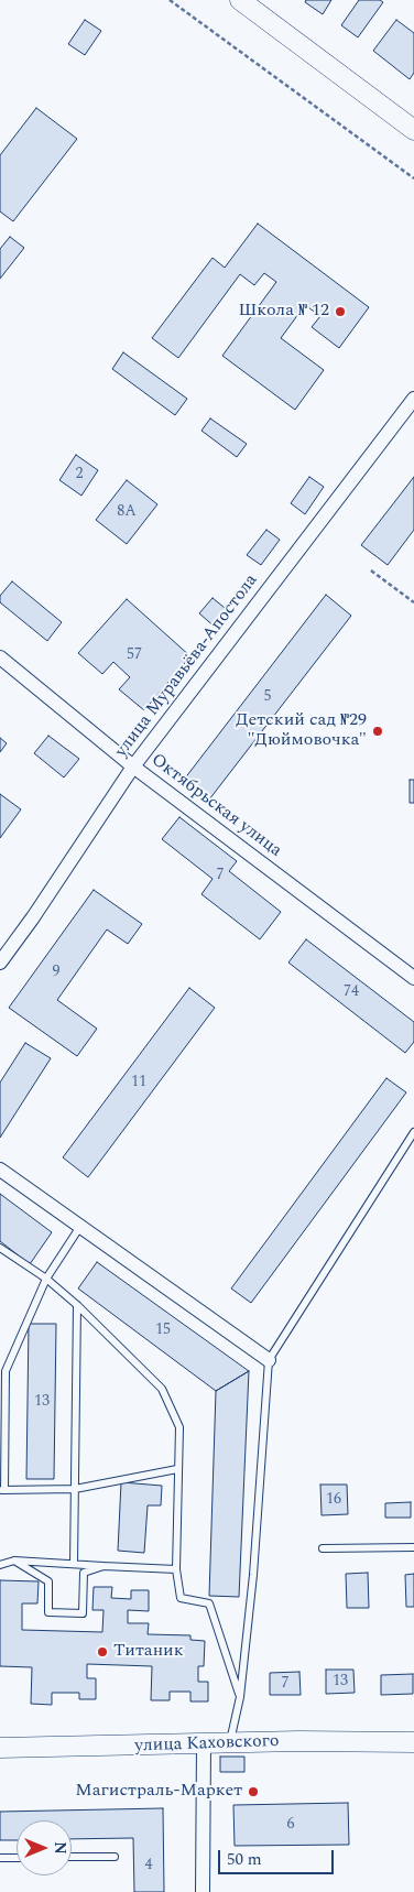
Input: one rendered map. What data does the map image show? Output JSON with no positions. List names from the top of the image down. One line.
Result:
{"streets":{"main road":["улица Каховского"],"street":["улица Муравьёва-Апостола","Октябрьская улица"]},"crossings":[["улица Муравьёва-Апостола","Октябрьская улица"]],"places":["Школа № 12","Детский сад №29 \"Дюймовочка\"","Титаник","Магистраль-Маркет"],"house_numbers":["2","8А","57","5","7","9","74","11","15","13","16","13","7","6","4"],"scale_bar":"50 m","north":"right"}
